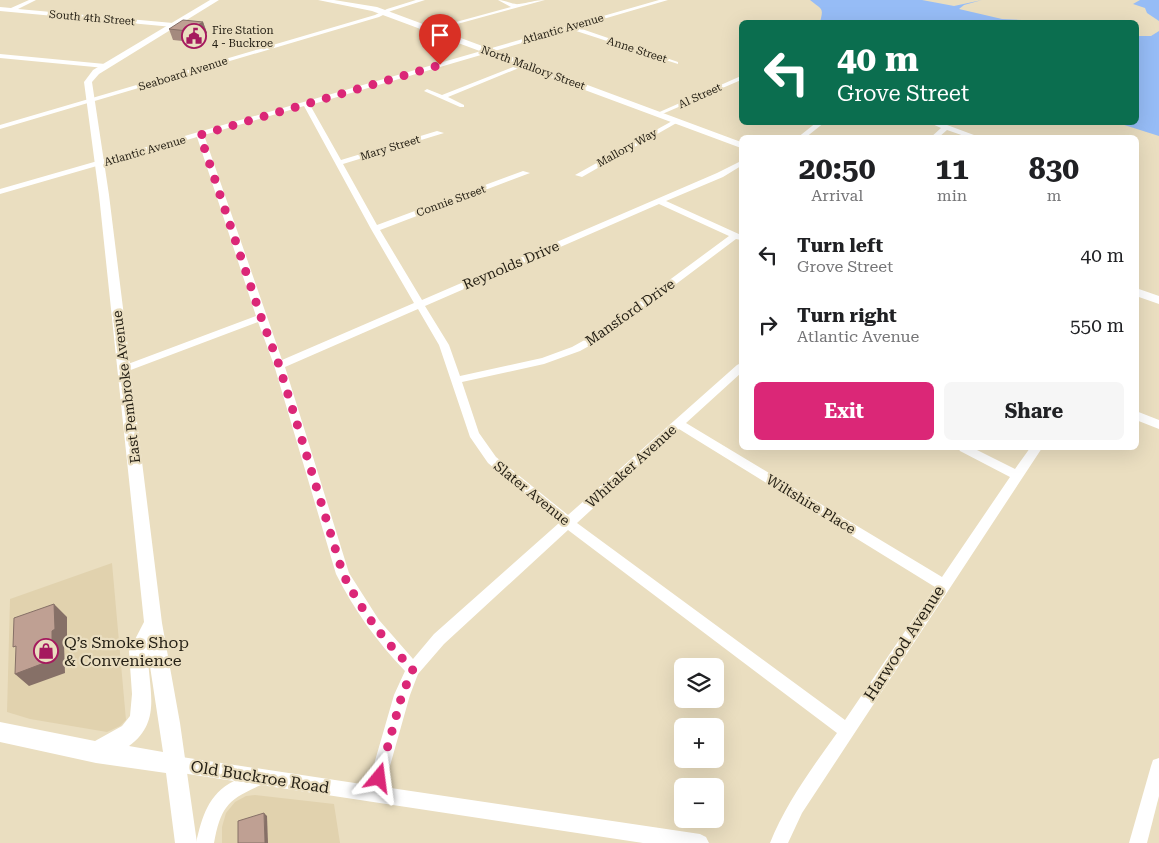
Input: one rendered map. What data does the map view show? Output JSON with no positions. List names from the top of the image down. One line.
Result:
{"streets":{"main road":["North Mallory Street","East Pembroke Avenue","Old Buckroe Road"],"street":["South 4th Street","Atlantic Avenue","Anne Street","Seaboard Avenue","Al Street","Mary Street","Mallory Way","Connie Street","Reynolds Drive","Mansford Drive","Whitaker Avenue","Slater Avenue","Wiltshire Place","Harwood Avenue"]},"crossings":[["South 4th Street","East Pembroke Avenue"],["Atlantic Avenue","Anne Street"],["Atlantic Avenue","North Mallory Street"],["Atlantic Avenue","East Pembroke Avenue"],["Atlantic Avenue","Slater Avenue"],["North Mallory Street","Seaboard Avenue"],["North Mallory Street","Al Street"],["North Mallory Street","Mallory Way"],["Seaboard Avenue","East Pembroke Avenue"],["Mary Street","Slater Avenue"],["Connie Street","Slater Avenue"],["Reynolds Drive","Slater Avenue"],["Mansford Drive","Slater Avenue"],["East Pembroke Avenue","Old Buckroe Road"],["Whitaker Avenue","Slater Avenue"],["Whitaker Avenue","Wiltshire Place"],["Whitaker Avenue","Old Buckroe Road"],["Slater Avenue","Harwood Avenue"],["Wiltshire Place","Harwood Avenue"]],"places":{"public building":["Fire Station 4 - Buckroe"],"shop":["Q’s Smoke Shop & Convenience"]},"page":{"turn":["40 m","Grove Street"],"eta":["20:50","Arrival","11","min","830","m"],"list":[{"name":"Turn left","note":"Grove Street","value":"40 m"},{"name":"Turn right","note":"Atlantic Avenue","value":"550 m"}],"buttons":["Exit","Share"],"map_buttons":["+","−"]}}
